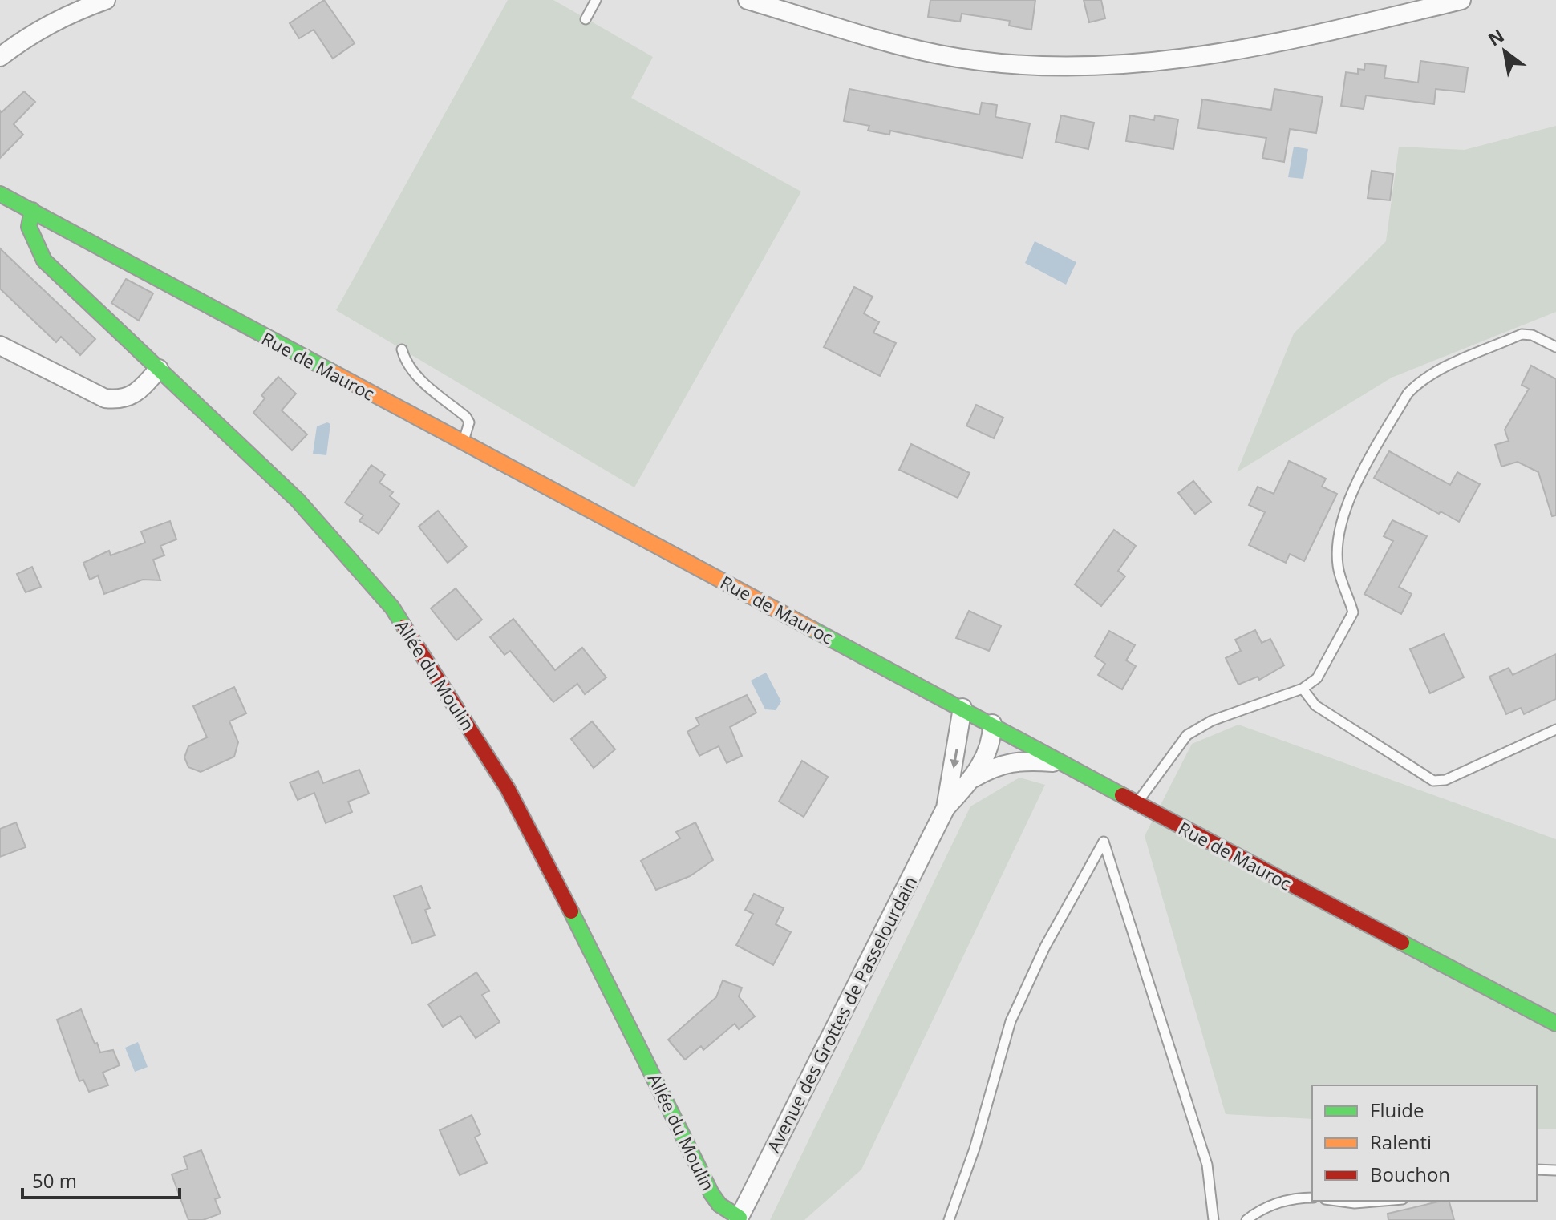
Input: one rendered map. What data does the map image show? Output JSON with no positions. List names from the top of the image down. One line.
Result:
{"streets":{"street":["Rue de Mauroc","Allée du Moulin","Avenue des Grottes de Passelourdain"]},"crossings":[["Rue de Mauroc","Allée du Moulin"],["Rue de Mauroc","Avenue des Grottes de Passelourdain"],["Allée du Moulin","Avenue des Grottes de Passelourdain"]],"legend":["Fluide","Ralenti","Bouchon"],"scale_bar":"50 m","north":"top left"}
